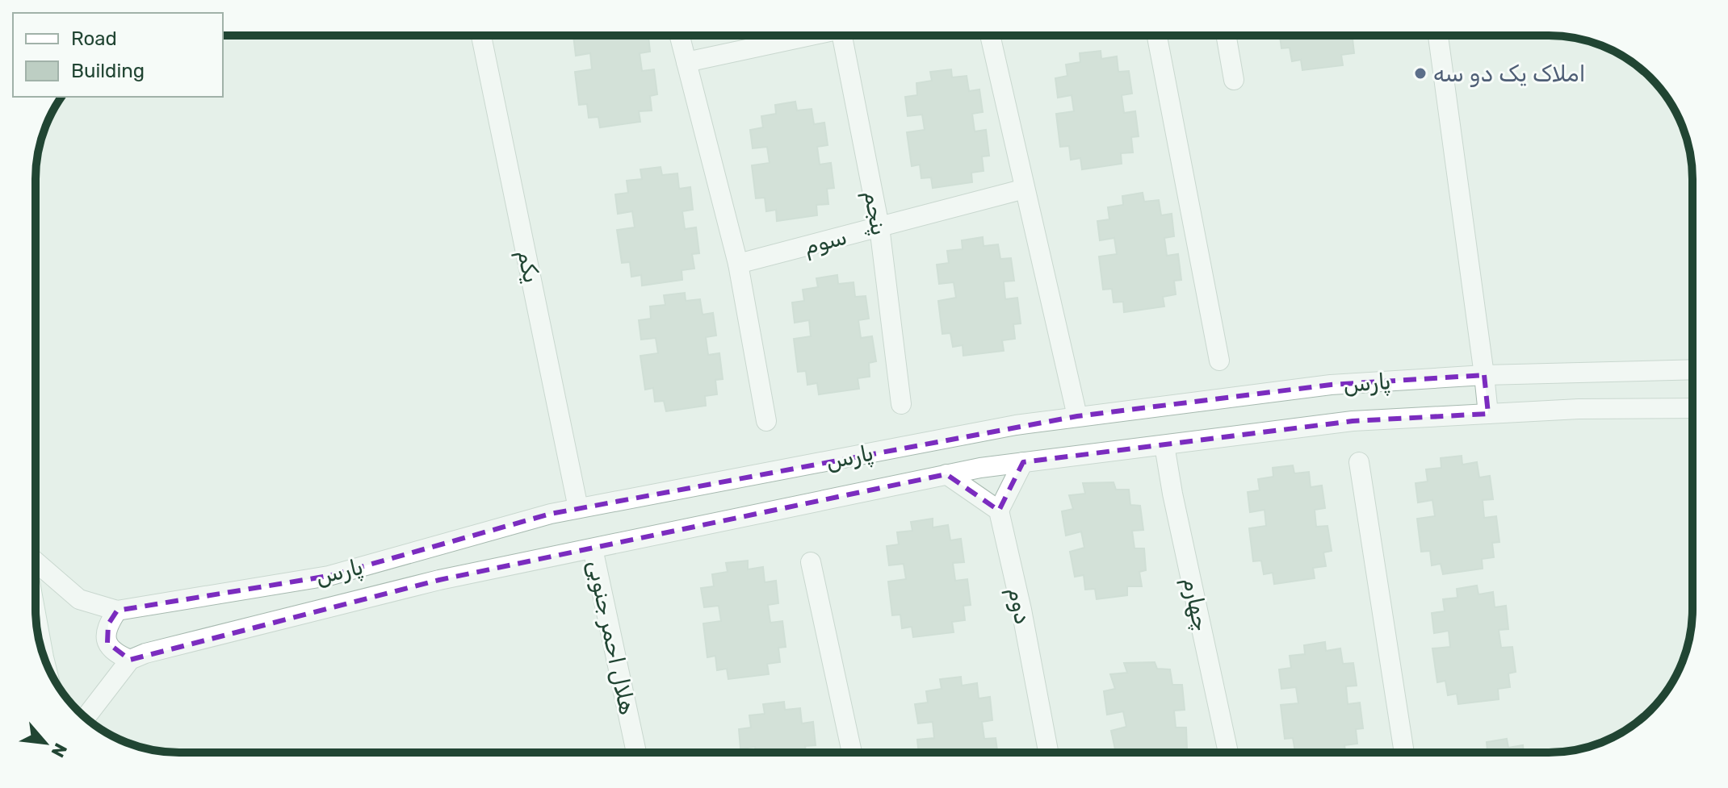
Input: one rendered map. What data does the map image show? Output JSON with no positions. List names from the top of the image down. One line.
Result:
{"streets":{"street":["پنجم","سوم","یکم","پارس","چهارم","دوم","هلال احمر جنوبی"]},"crossings":[["پنجم","سوم"],["یکم","پارس"],["پارس","چهارم"],["پارس","هلال احمر جنوبی"]],"places":["املاک یک دو سه"],"legend":["Road","Building"],"north":"bottom right"}
